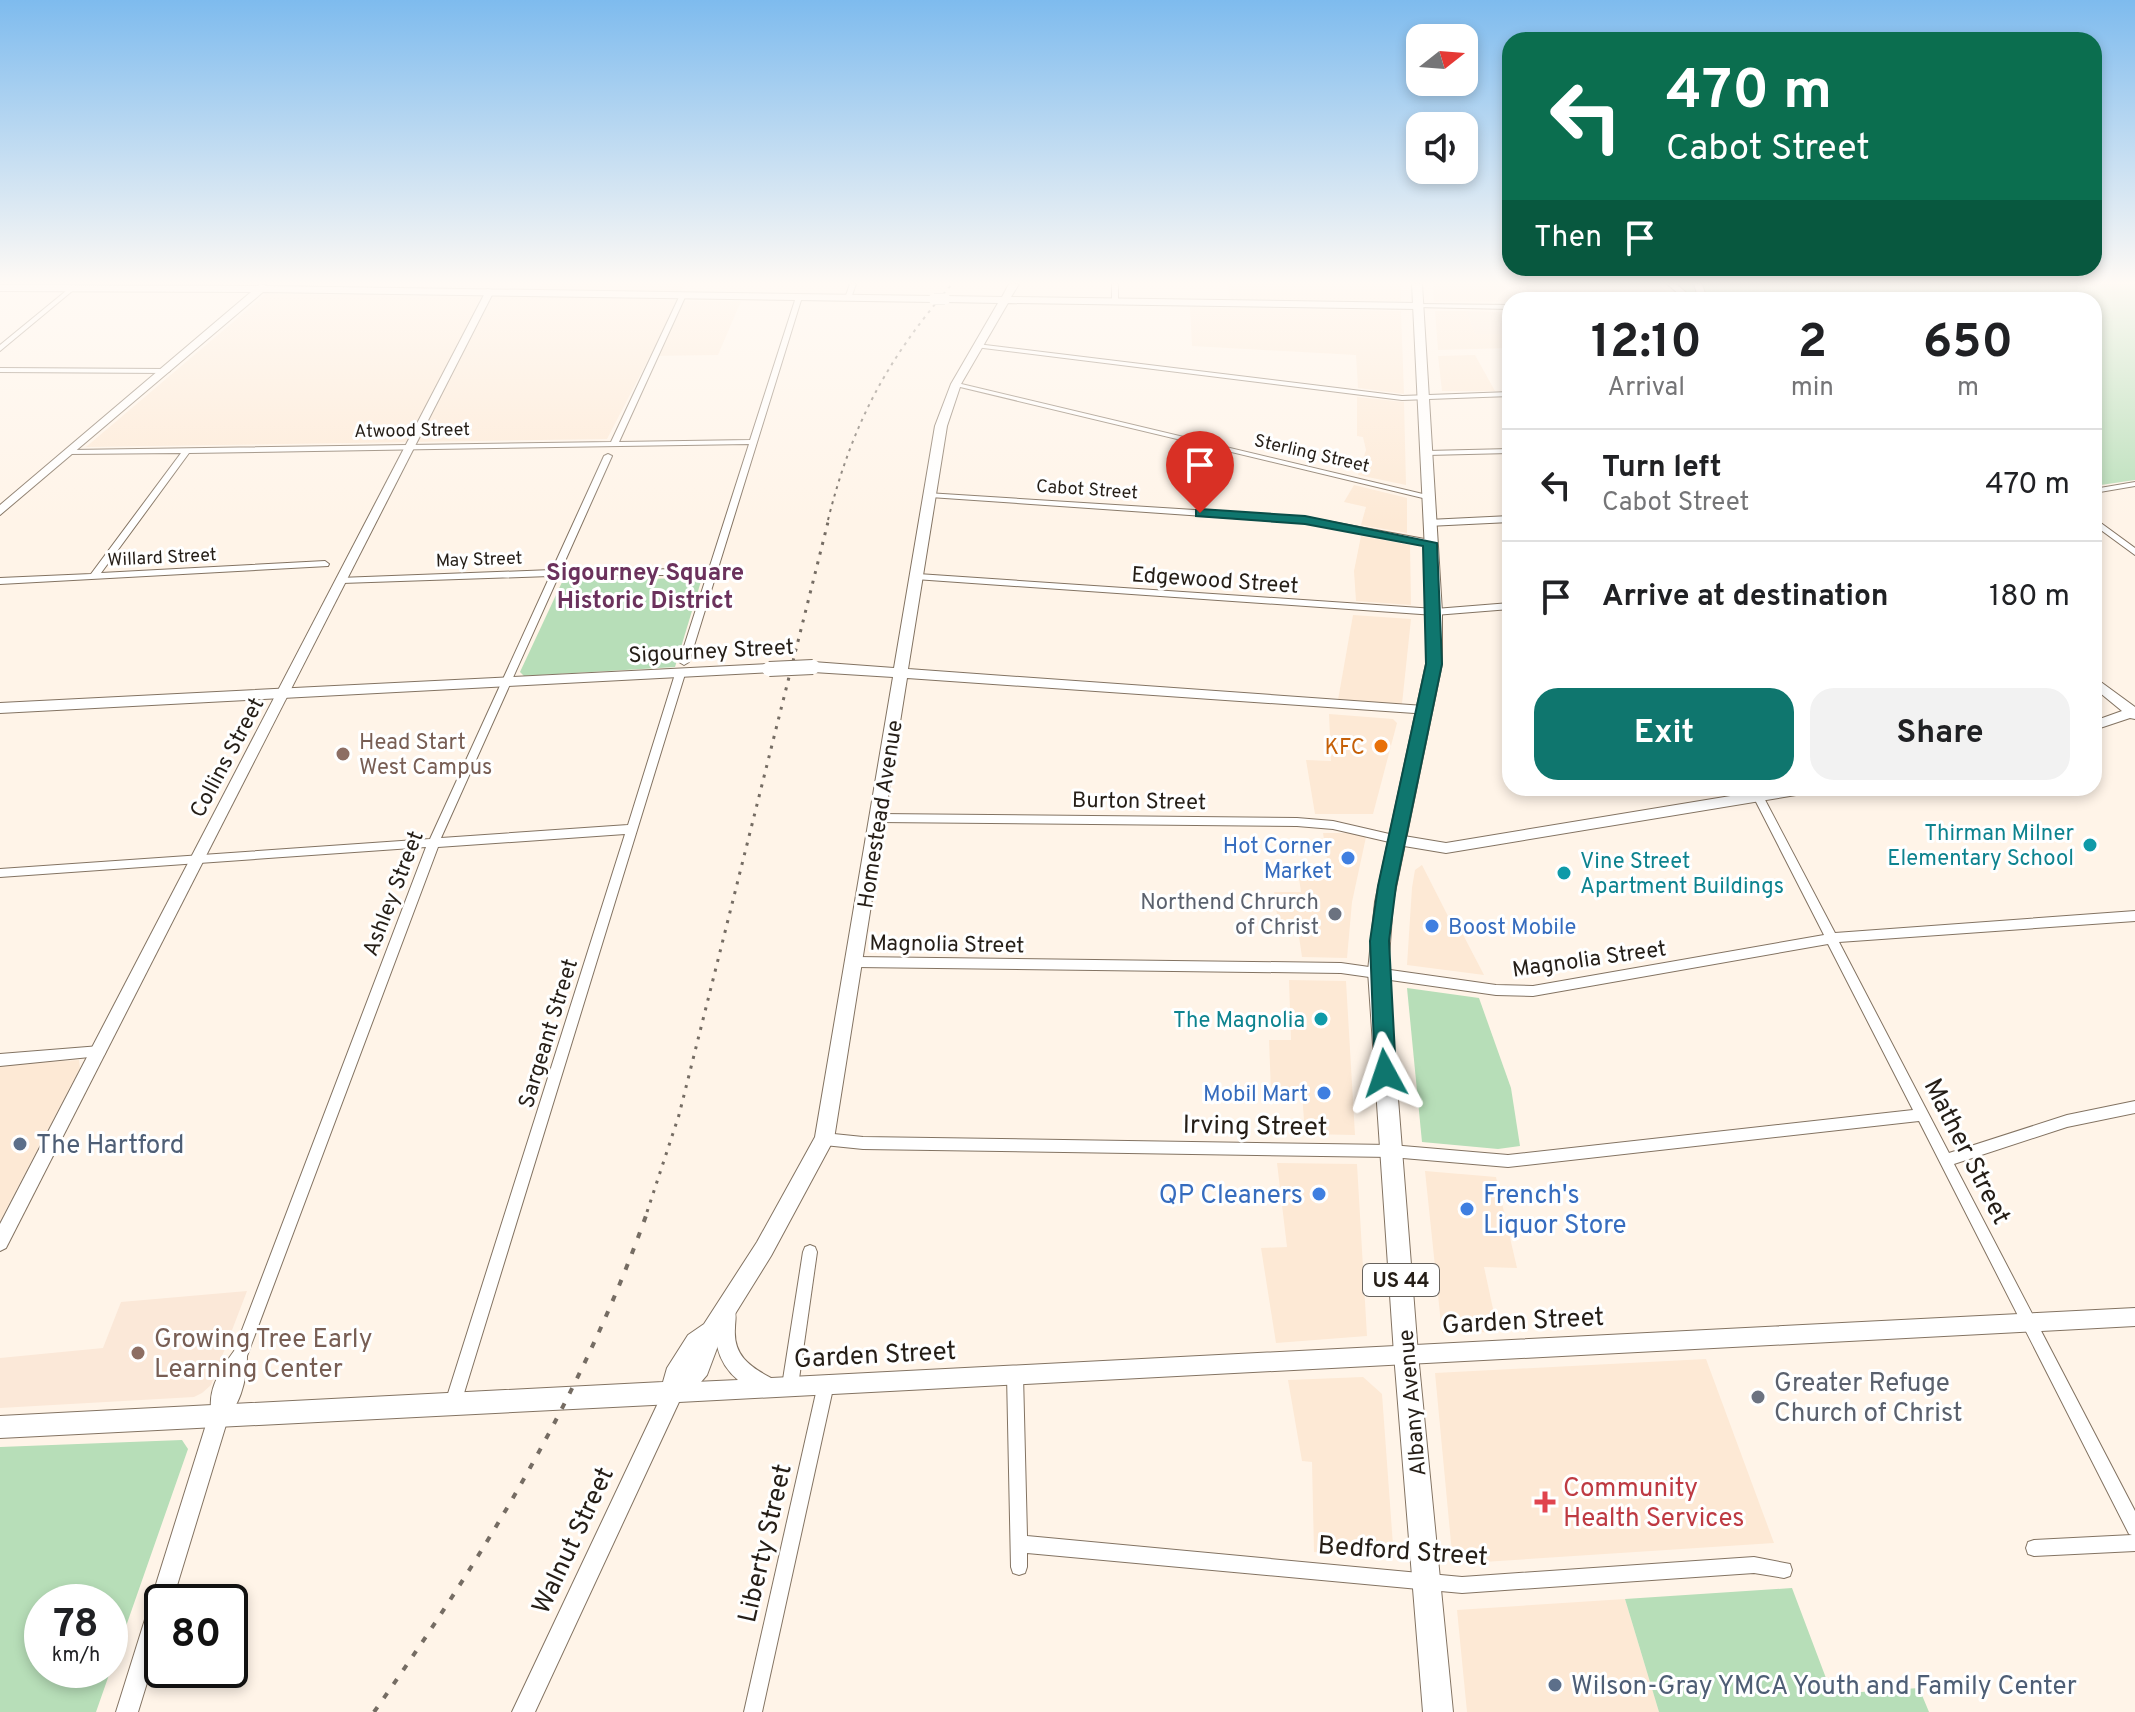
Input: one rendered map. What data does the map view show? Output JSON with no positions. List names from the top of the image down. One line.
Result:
{"streets":{"highway":["US 44","Albany Avenue"],"main road":["Sigourney Street","Homestead Avenue","Garden Street"],"street":["Atwood Street","Sterling Street","Cabot Street","Willard Street","May Street","Edgewood Street","Collins Street","Burton Street","Ashley Street","Magnolia Street","Sargeant Street","Irving Street","Mather Street","Walnut Street","Liberty Street","Bedford Street"]},"crossings":[["Atwood Street","Collins Street"],["Atwood Street","Sargeant Street"],["Sterling Street","Homestead Avenue"],["Sterling Street","Albany Avenue"],["Cabot Street","Homestead Avenue"],["Cabot Street","Albany Avenue"],["May Street","Collins Street"],["May Street","Ashley Street"],["May Street","Sargeant Street"],["Edgewood Street","Homestead Avenue"],["Edgewood Street","Albany Avenue"],["Sigourney Street","Collins Street"],["Sigourney Street","Homestead Avenue"],["Sigourney Street","Ashley Street"],["Sigourney Street","Sargeant Street"],["Sigourney Street","Albany Avenue"],["Burton Street","Homestead Avenue"],["Burton Street","Albany Avenue"],["Homestead Avenue","Magnolia Street"],["Homestead Avenue","Irving Street"],["Homestead Avenue","Garden Street"],["Homestead Avenue","Walnut Street"],["Ashley Street","Garden Street"],["Magnolia Street","Mather Street"],["Magnolia Street","Albany Avenue"],["Sargeant Street","Garden Street"],["Irving Street","Mather Street"],["Irving Street","Albany Avenue"],["Mather Street","Garden Street"],["Garden Street","Albany Avenue"],["Garden Street","Walnut Street"],["Garden Street","Liberty Street"],["Albany Avenue","Bedford Street"]],"districts":["Sigourney Square Historic District"],"places":{"other":["KFC","Head Start West Campus","Thirman Milner Elementary School","Hot Corner Market","Vine Street Apartment Buildings","Northend Chrurch of Christ","Boost Mobile","The Magnolia","Mobil Mart","The Hartford","QP Cleaners","French's Liquor Store","Growing Tree Early Learning Center","Greater Refuge Church of Christ","Wilson-Gray YMCA Youth and Family Center"],"health":["Community Health Services"]},"north":"right","page":{"turn":["470 m","Cabot Street"],"then":"Then","eta":["12:10","Arrival","2","min","650","m"],"list":[{"name":"Turn left","note":"Cabot Street","value":"470 m"},{"name":"Arrive at destination","value":"180 m"}],"buttons":["Exit","Share"],"speed":"78 km/h","limit":"80"}}
